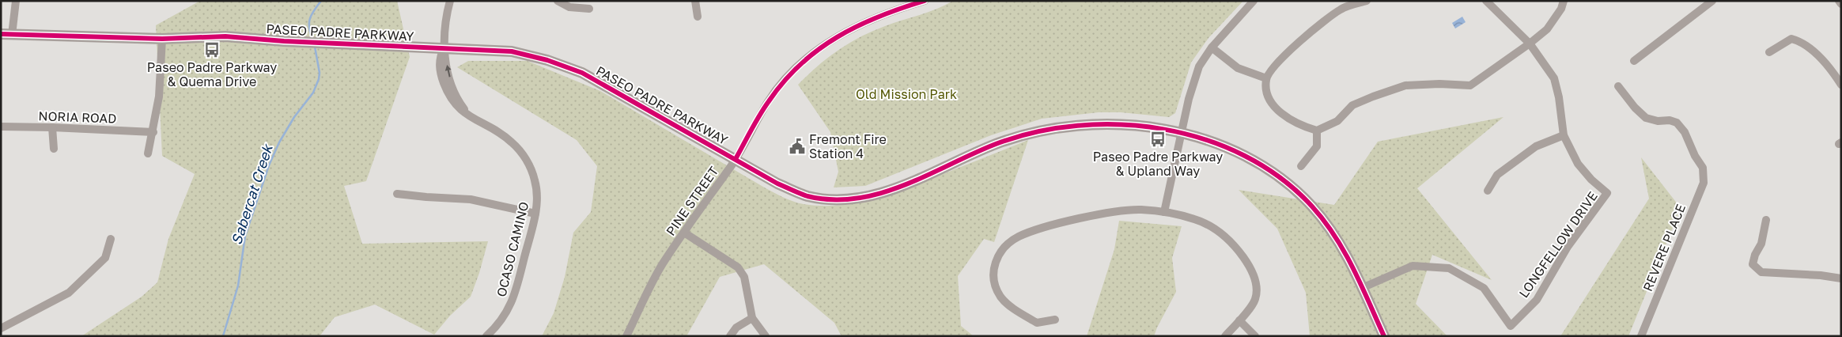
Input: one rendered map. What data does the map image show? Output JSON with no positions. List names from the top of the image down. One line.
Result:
{"streets":{"main road":["PASEO PADRE PARKWAY"],"street":["NORIA ROAD","PINE STREET","LONGFELLOW DRIVE","REVERE PLACE","OCASO CAMINO"]},"crossings":[["PASEO PADRE PARKWAY","PINE STREET"],["PASEO PADRE PARKWAY","LONGFELLOW DRIVE"],["PASEO PADRE PARKWAY","OCASO CAMINO"]],"water":["Sabercat Creek"],"parks":["Old Mission Park"],"places":{"bus stop":["Paseo Padre Parkway & Quema Drive","Paseo Padre Parkway & Upland Way"],"public building":["Fremont Fire Station 4"]}}
